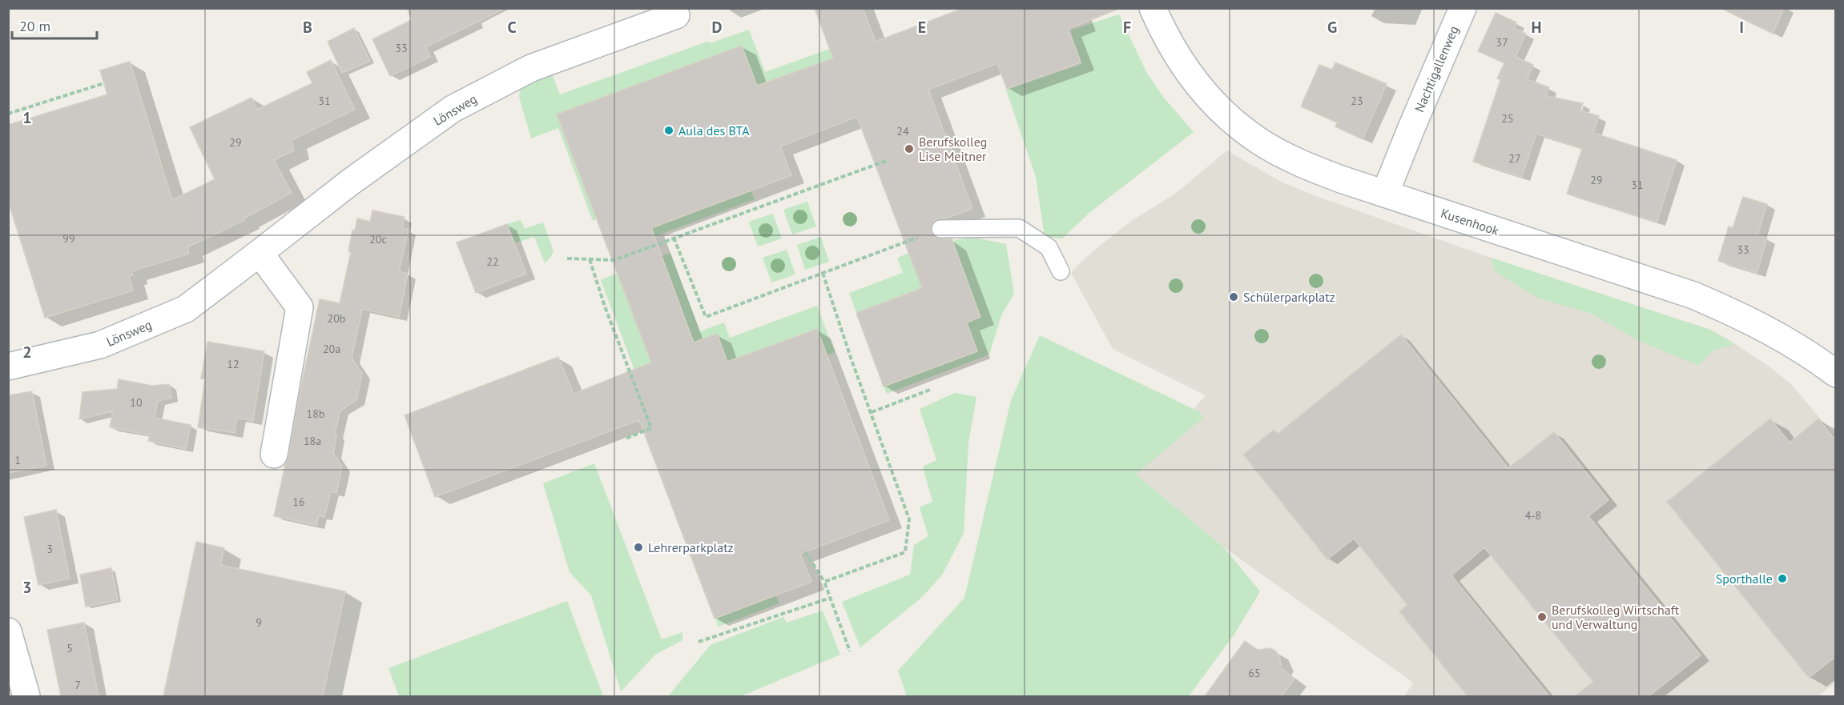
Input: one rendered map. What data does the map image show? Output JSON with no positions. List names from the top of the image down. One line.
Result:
{"streets":{"street":["Nachtigallenweg","Lönsweg","Kusenhook"]},"crossings":[["Nachtigallenweg","Kusenhook"]],"places":["Aula des BTA","Berufskolleg Lise Meitner","Schülerparkplatz","Lehrerparkplatz","Sporthalle","Berufskolleg Wirtschaft und Verwaltung"],"house_numbers":["37","33","31","23","25","24","29","27","29","31","99","20c","33","22","20b","20a","12","10","18b","18a","1","16","4-8","3","9","5","65","7"],"scale_bar":"20 m","grid":{"columns":["B","C","D","E","F","G","H","I"],"rows":["1","2","3"]}}
